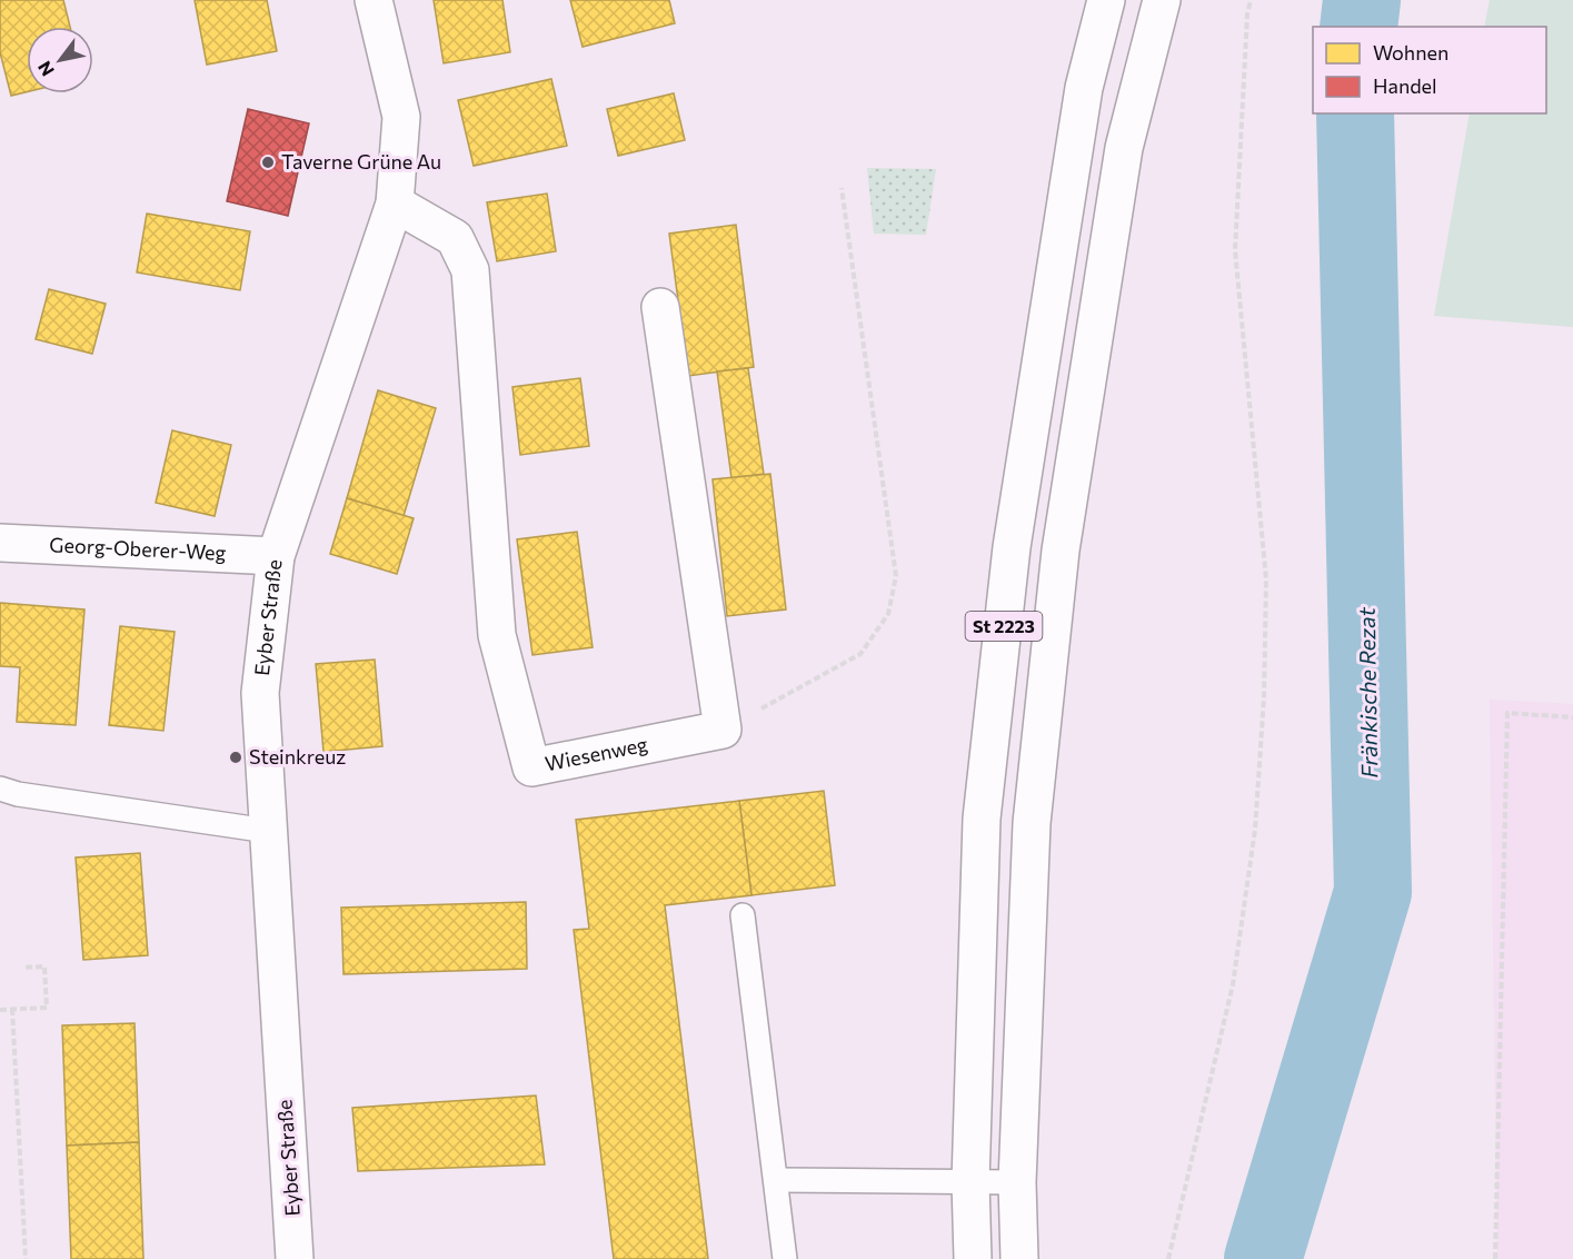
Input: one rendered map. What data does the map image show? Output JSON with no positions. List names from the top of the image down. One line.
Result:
{"streets":{"street":["Georg-Oberer-Weg","Eyber Straße","St 2223","Wiesenweg"]},"crossings":[["Georg-Oberer-Weg","Eyber Straße"],["Eyber Straße","Wiesenweg"]],"water":["Fränkische Rezat"],"places":["Taverne Grüne Au","Steinkreuz"],"legend":["Wohnen","Handel"],"north":"bottom left"}
